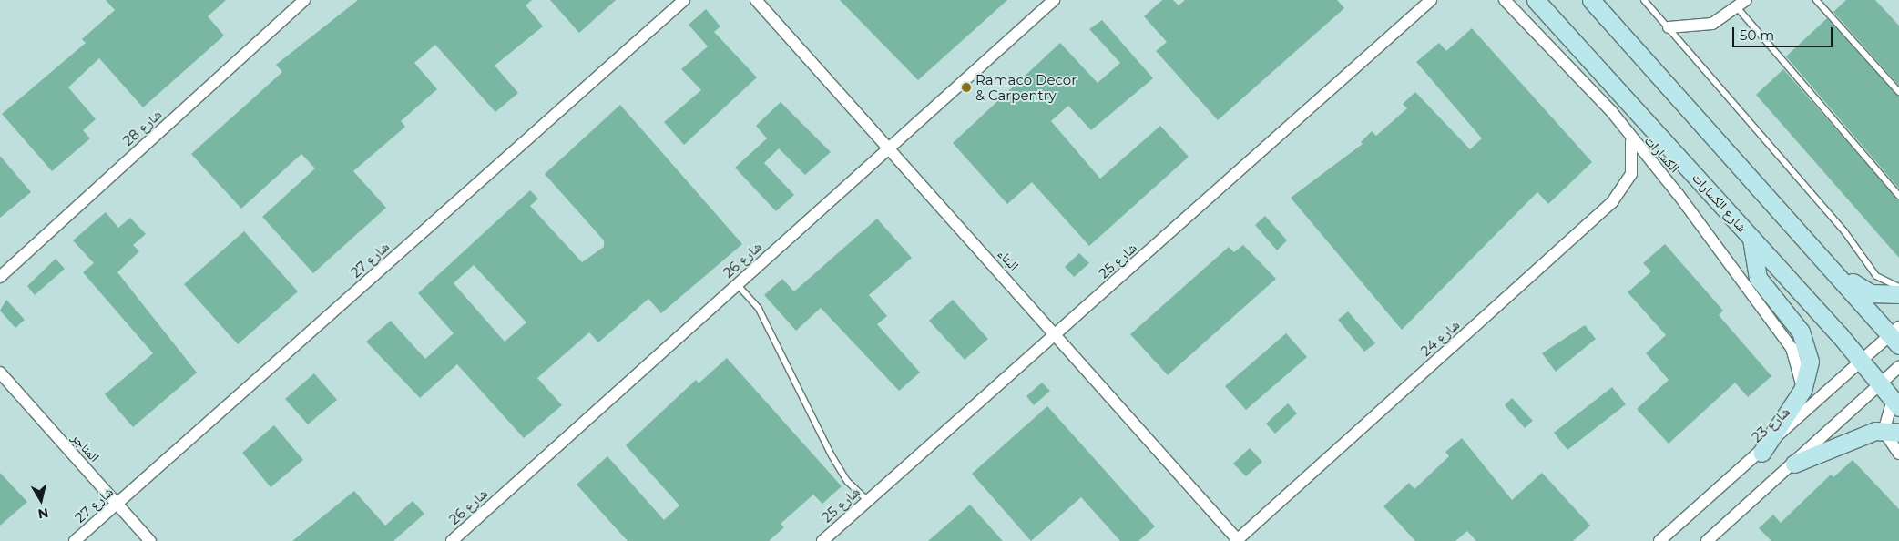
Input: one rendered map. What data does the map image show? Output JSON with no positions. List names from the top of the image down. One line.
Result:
{"streets":{"street":["شارع 28","الكسارات","شارع الكسارات","شارع 27","شارع 26","البناء","شارع 25","شارع 24","شارع 23","المناجر"]},"crossings":[["الكسارات","شارع 24"],["شارع الكسارات","شارع 23"],["شارع 27","المناجر"],["شارع 26","البناء"],["البناء","شارع 25"],["البناء","شارع 24"]],"places":["Ramaco Decor & Carpentry"],"scale_bar":"50 m","north":"bottom"}
